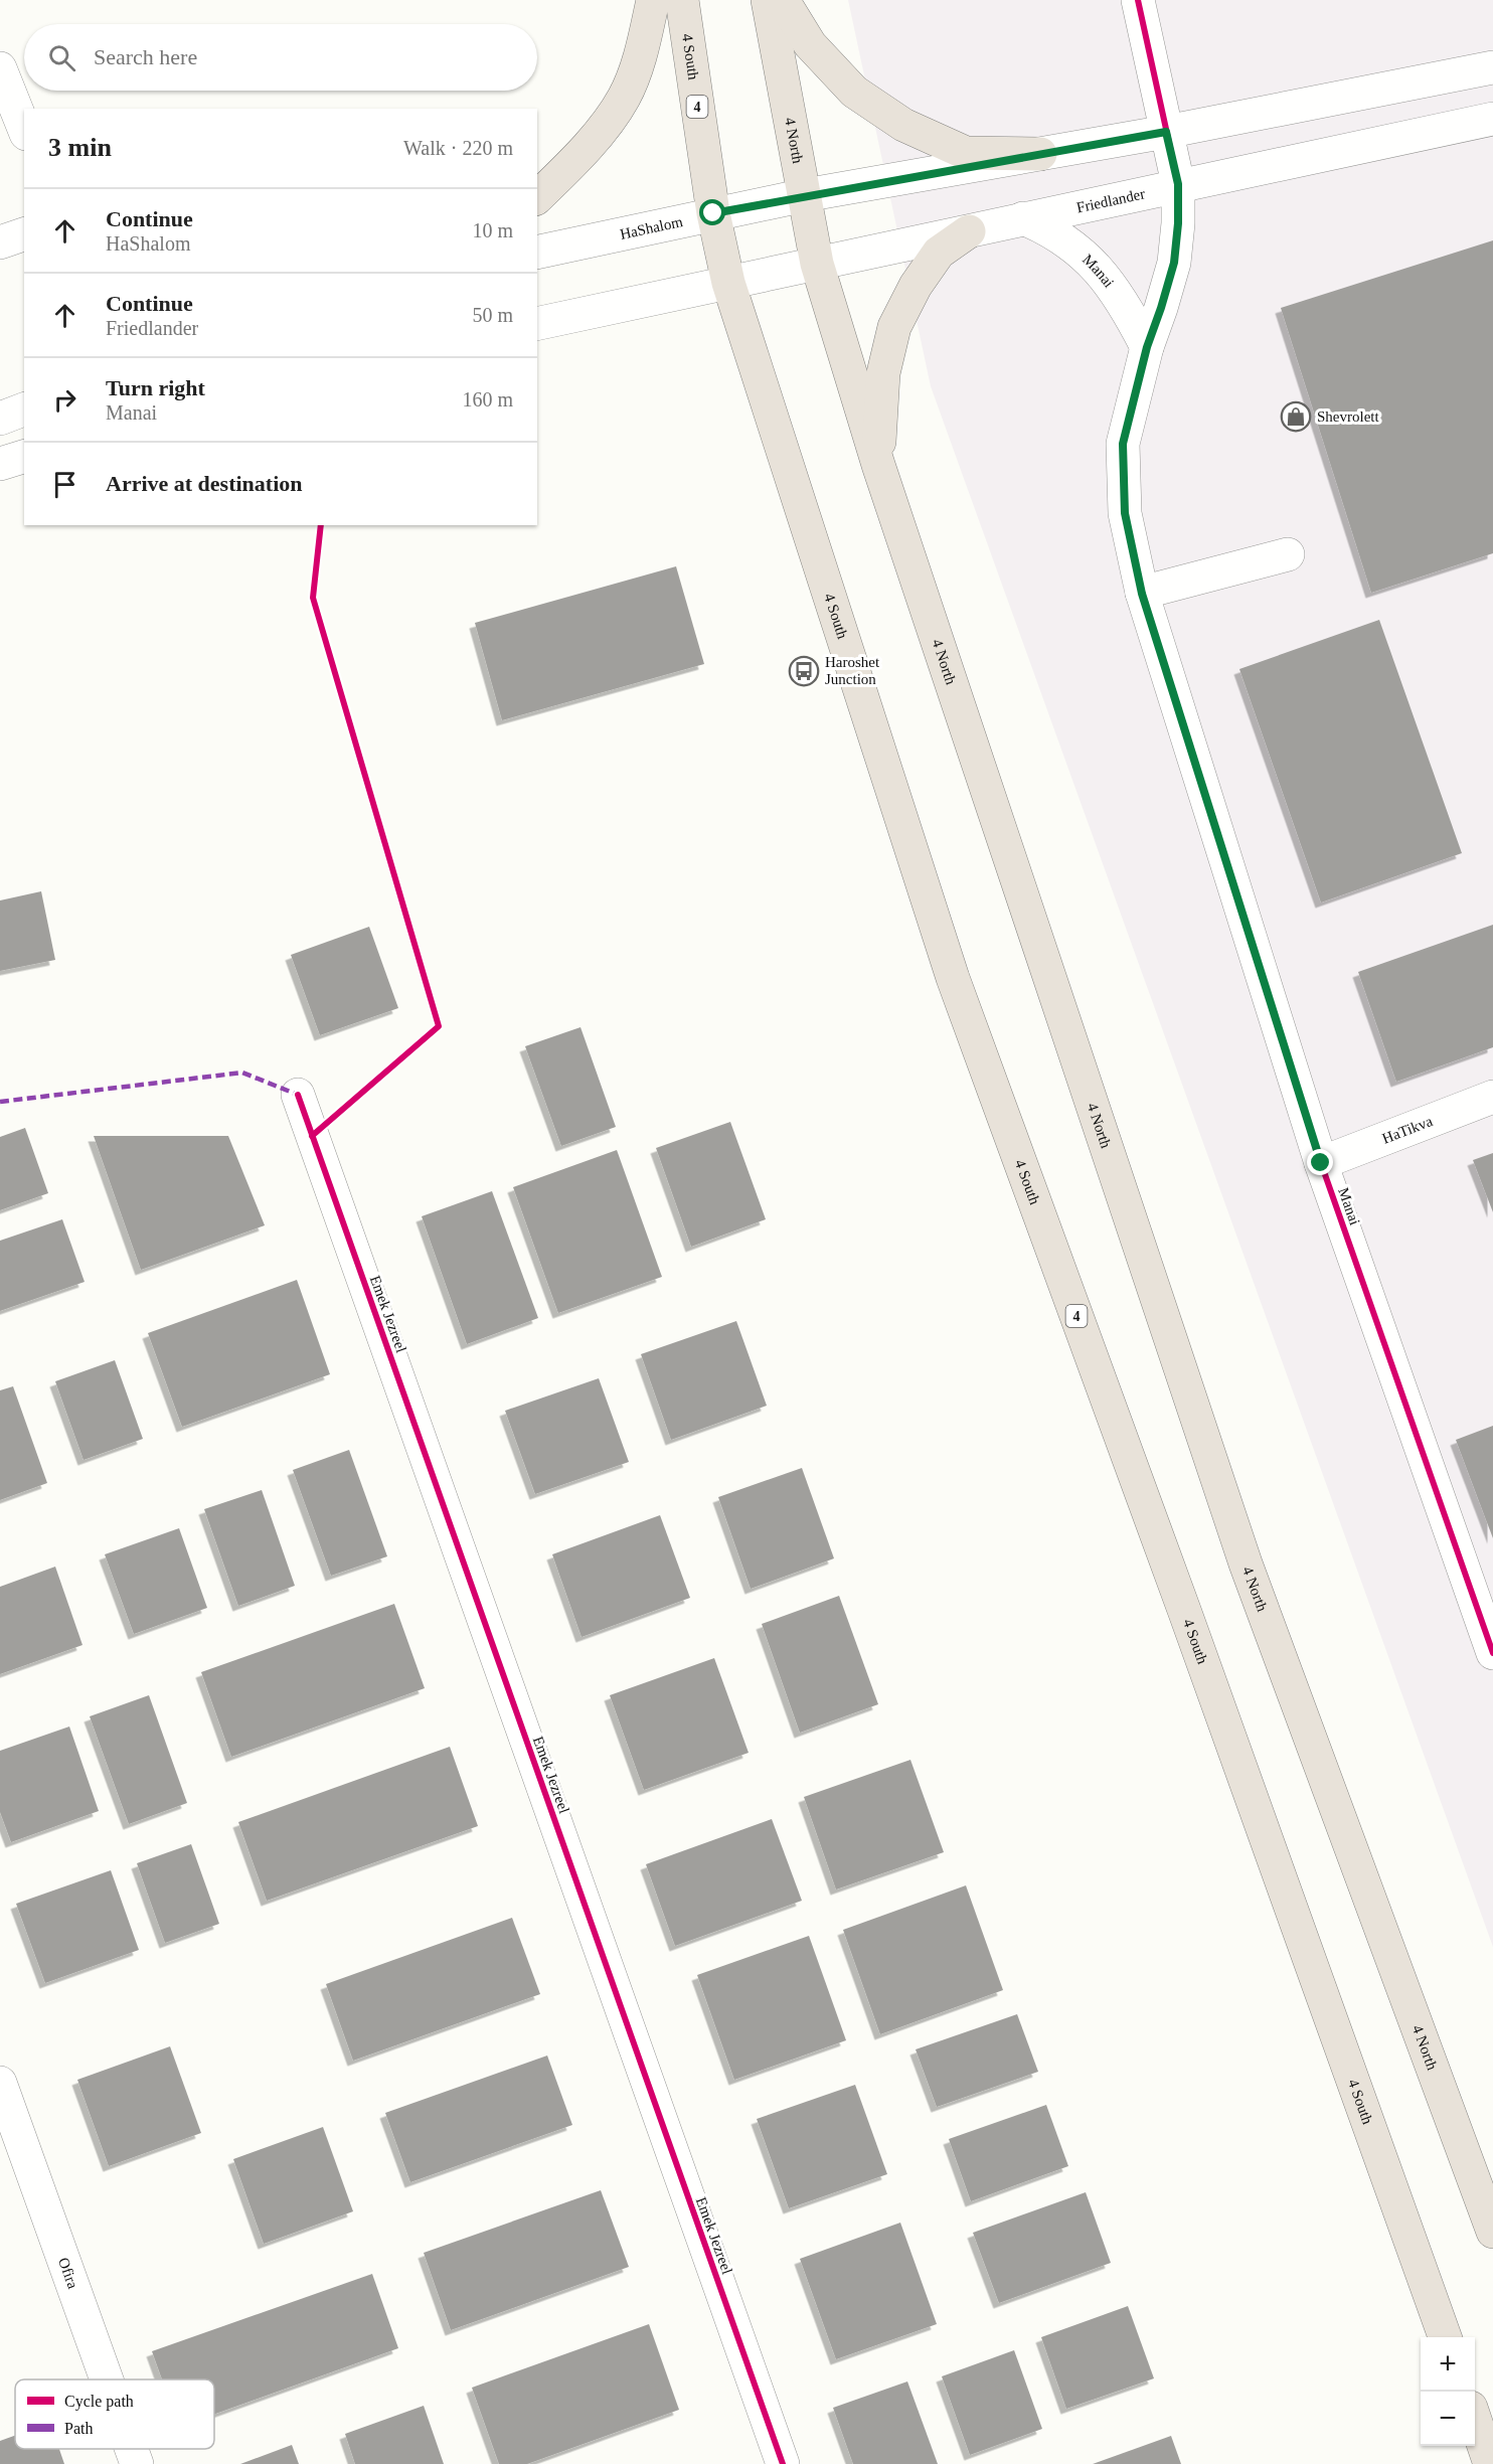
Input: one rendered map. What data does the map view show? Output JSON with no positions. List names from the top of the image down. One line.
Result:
{"streets":{"highway":["4 South","4","4 North"],"street":["Friedlander","HaShalom","Manai","HaTikva","Emek Jezreel","Ofira"]},"crossings":[["4 South","Friedlander"],["4 South","HaShalom"],["4 North","Friedlander"],["4 North","HaShalom"],["Friedlander","Manai"],["Manai","HaTikva"]],"places":{"shop":["Shevrolett"],"bus stop":["Haroshet Junction"]},"legend":["Cycle path","Path"],"page":{"search":"Search here","heading":["3 min","Walk · 220 m"],"list":[["Continue","HaShalom","10 m"],["Continue","Friedlander","50 m"],["Turn right","Manai","160 m"],"Arrive at destination"],"map_buttons":["+","−"]}}
